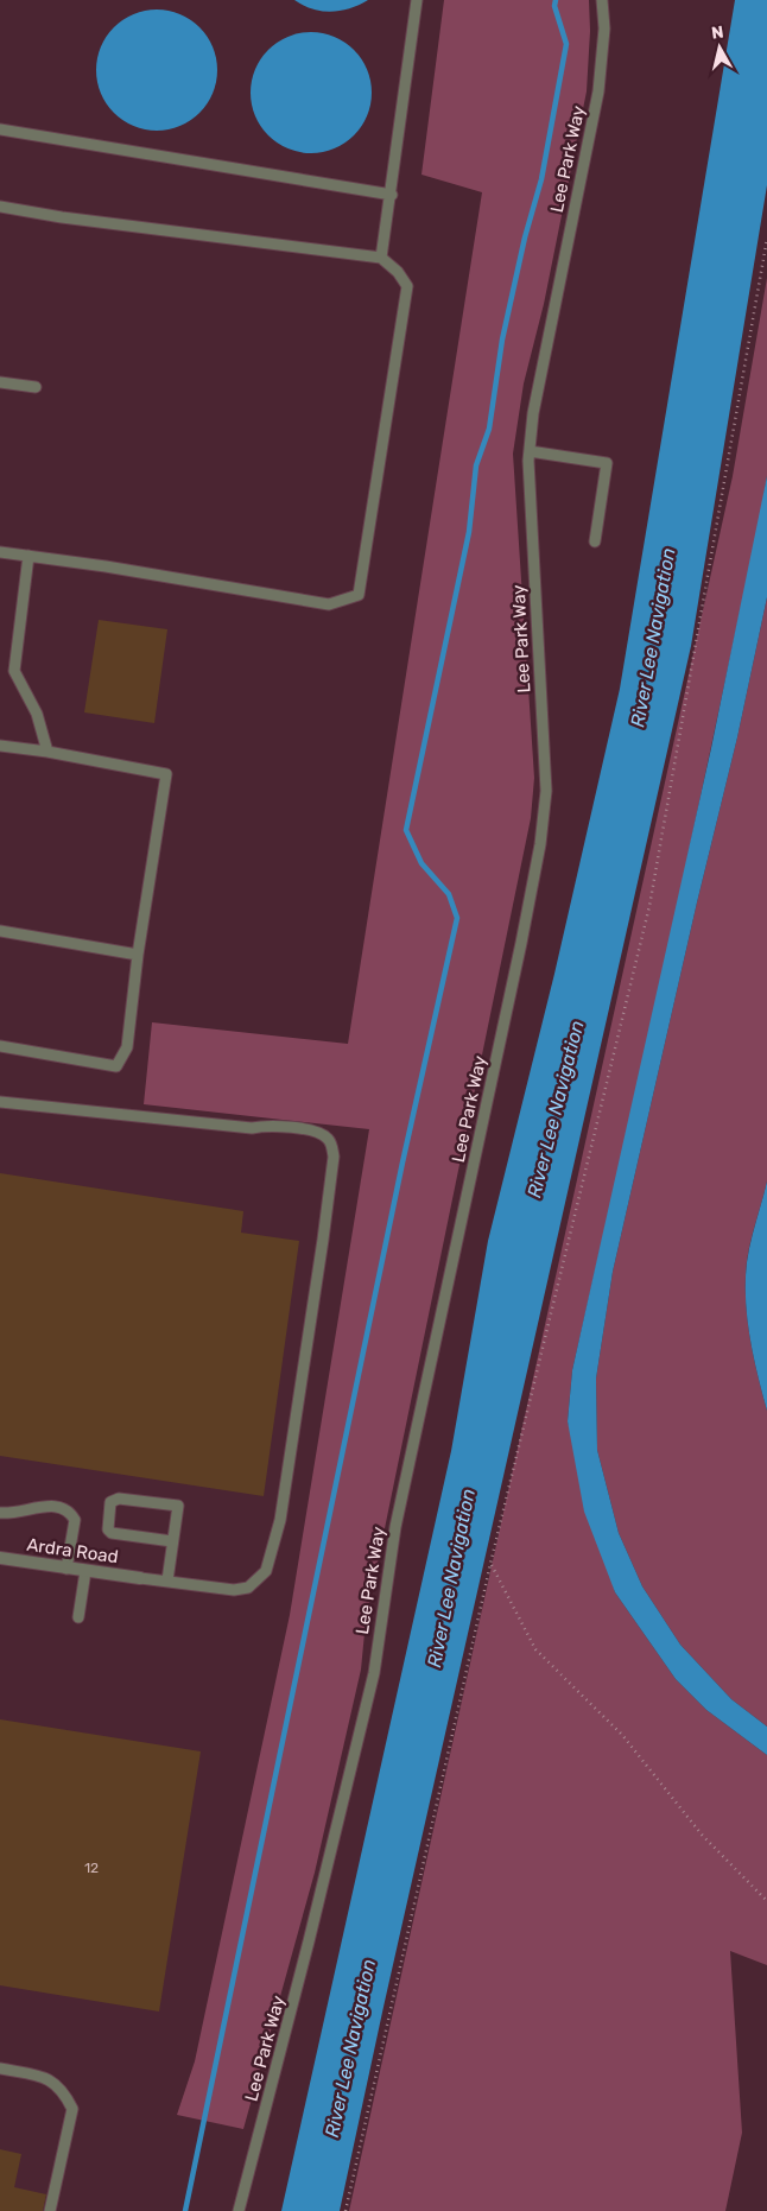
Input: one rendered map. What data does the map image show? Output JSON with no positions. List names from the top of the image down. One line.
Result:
{"streets":{"street":["Ardra Road"],"lane":["Lee Park Way"]},"water":["River Lee Navigation"],"house_numbers":["12"],"north":"top"}
